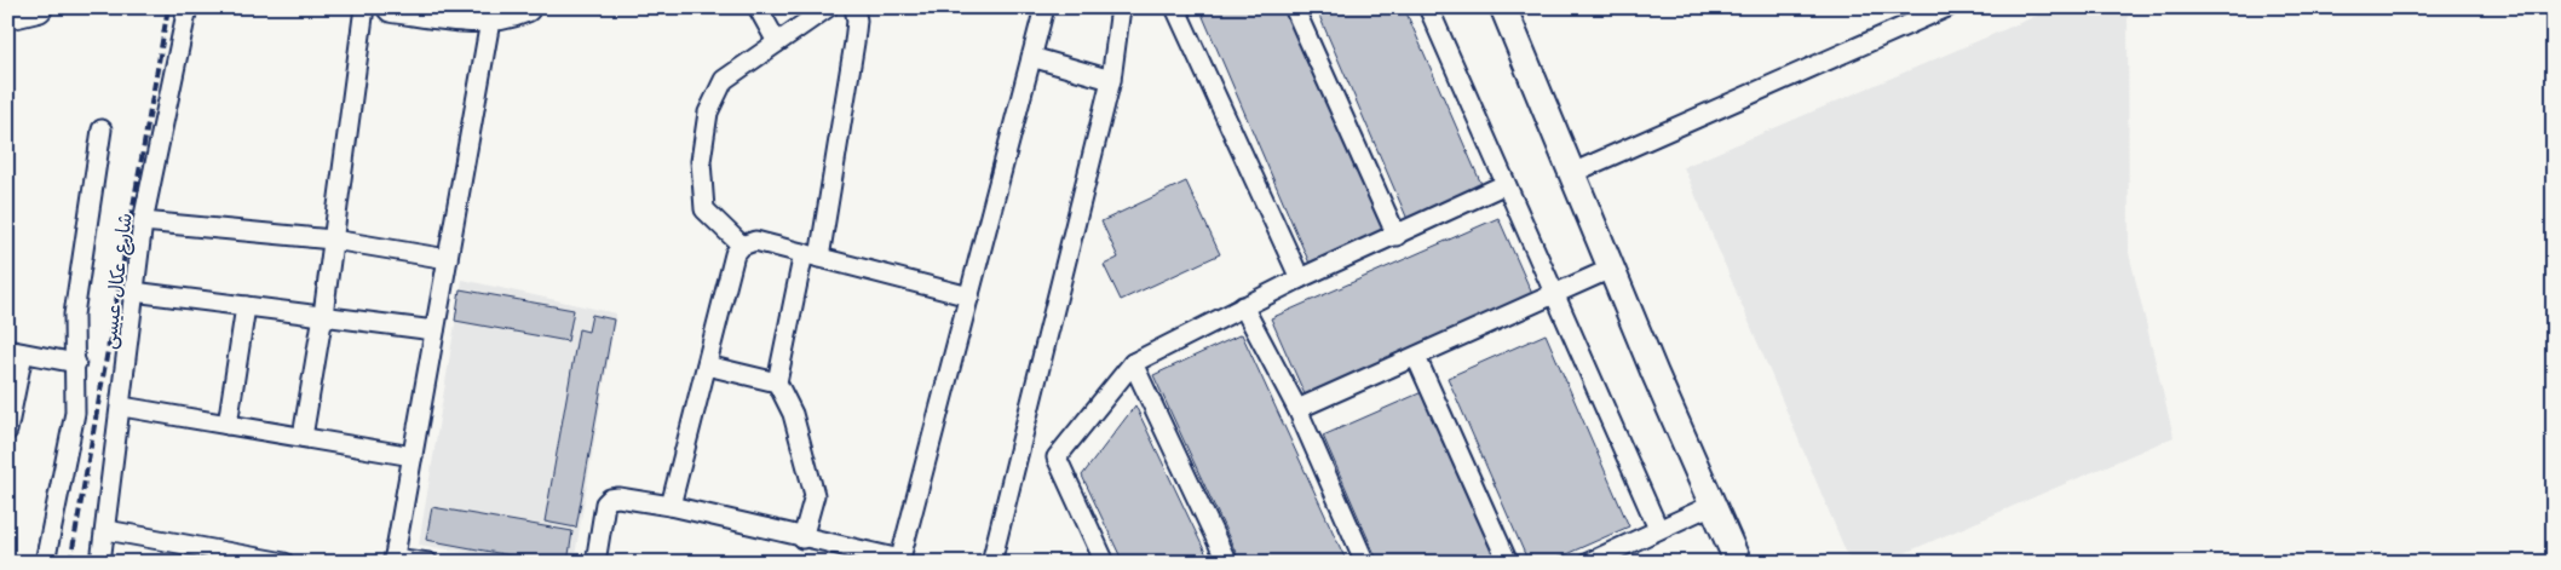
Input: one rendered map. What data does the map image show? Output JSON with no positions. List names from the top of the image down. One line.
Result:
{"streets":{"street":["شارع عكال عيسى"]}}
